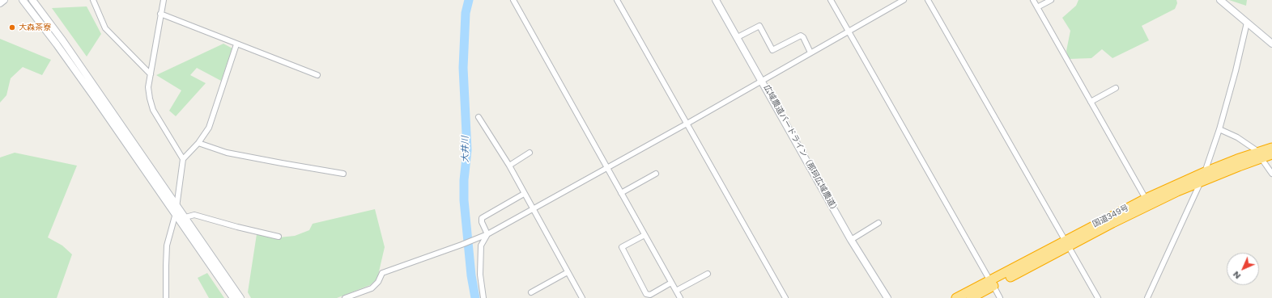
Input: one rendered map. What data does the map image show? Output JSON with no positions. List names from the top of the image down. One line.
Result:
{"streets":{"highway":["国道349号"],"street":["広域農道バードライン（那珂広域農道）"]},"water":["大井川"],"places":["大森茶寮"],"north":"bottom left"}
